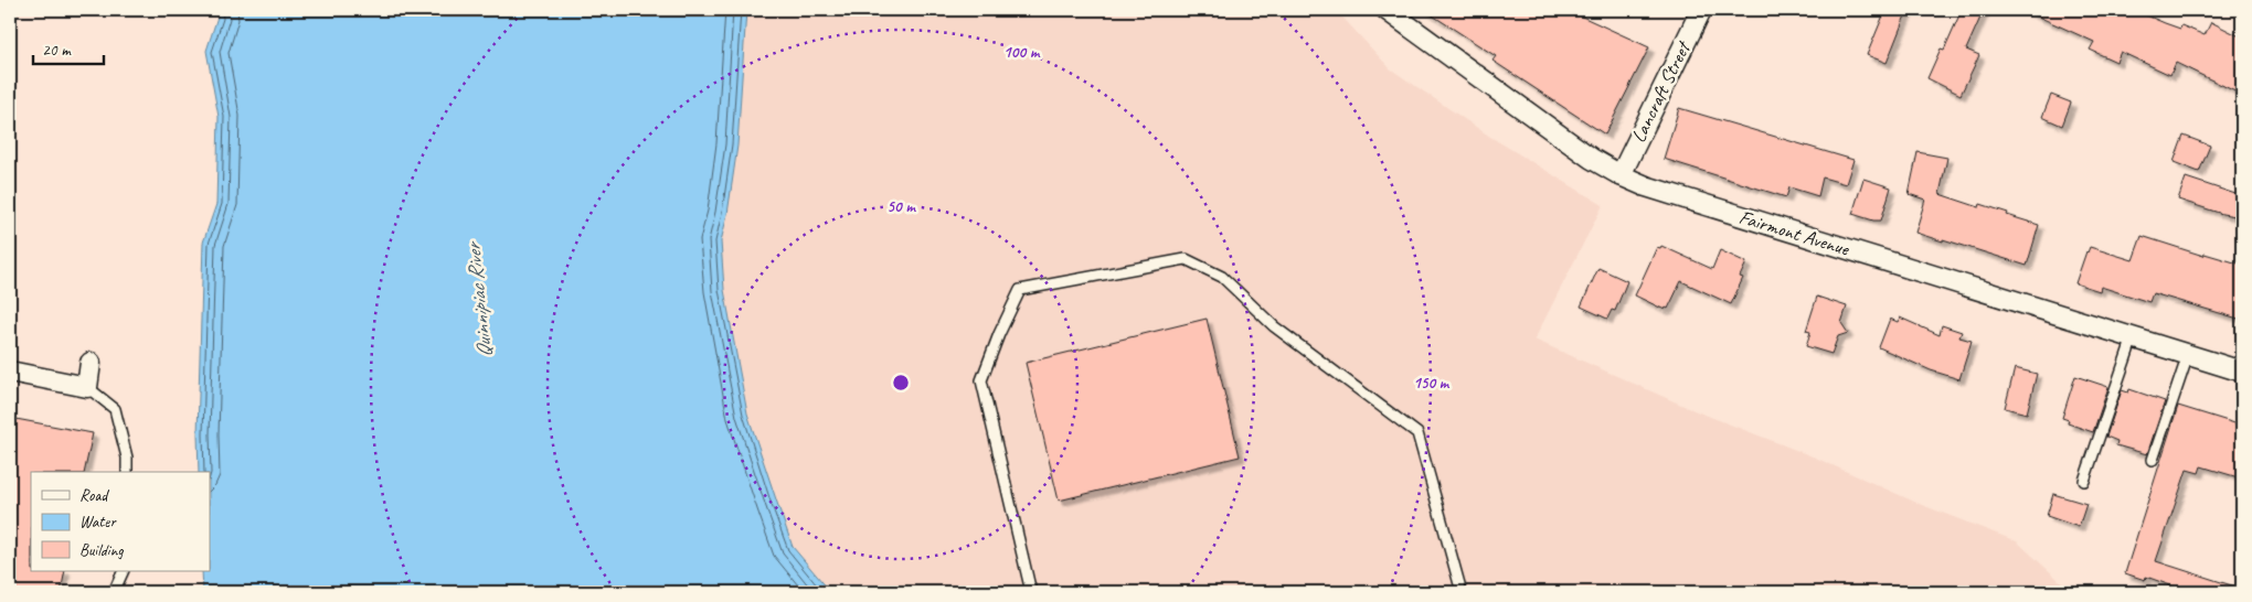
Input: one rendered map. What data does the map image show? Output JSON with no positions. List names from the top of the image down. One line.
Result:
{"streets":{"street":["Lancraft Street","Fairmont Avenue"]},"crossings":[["Lancraft Street","Fairmont Avenue"]],"water":["Quinnipiac River"],"legend":["Road","Water","Building"],"scale_bar":"20 m","rings":["100 m","50 m","150 m"]}
